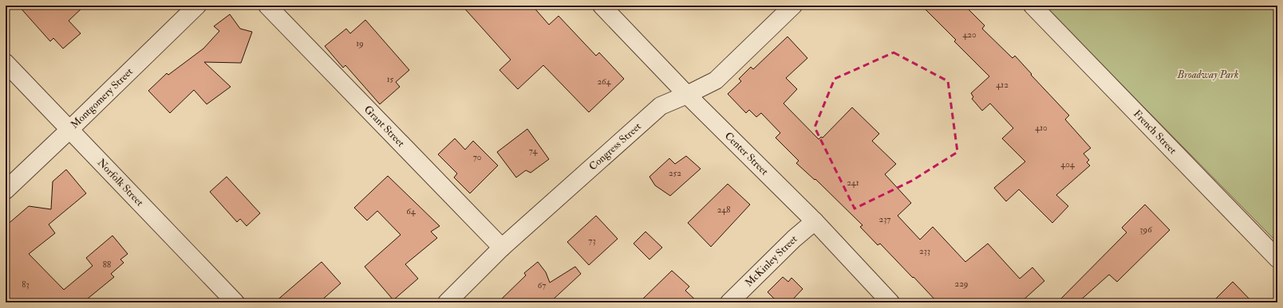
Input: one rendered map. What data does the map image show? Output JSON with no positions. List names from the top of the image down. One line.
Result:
{"streets":{"street":["Montgomery Street","Grant Street","French Street","Congress Street","Center Street","Norfolk Street","McKinley Street"]},"crossings":[["Montgomery Street","Norfolk Street"],["Grant Street","Congress Street"],["Congress Street","Center Street"],["Center Street","McKinley Street"]],"parks":["Broadway Park"],"house_numbers":["420","19","15","264","412","410","74","70","404","252","241","248","64","237","396","73","233","88","229","83","67"]}
